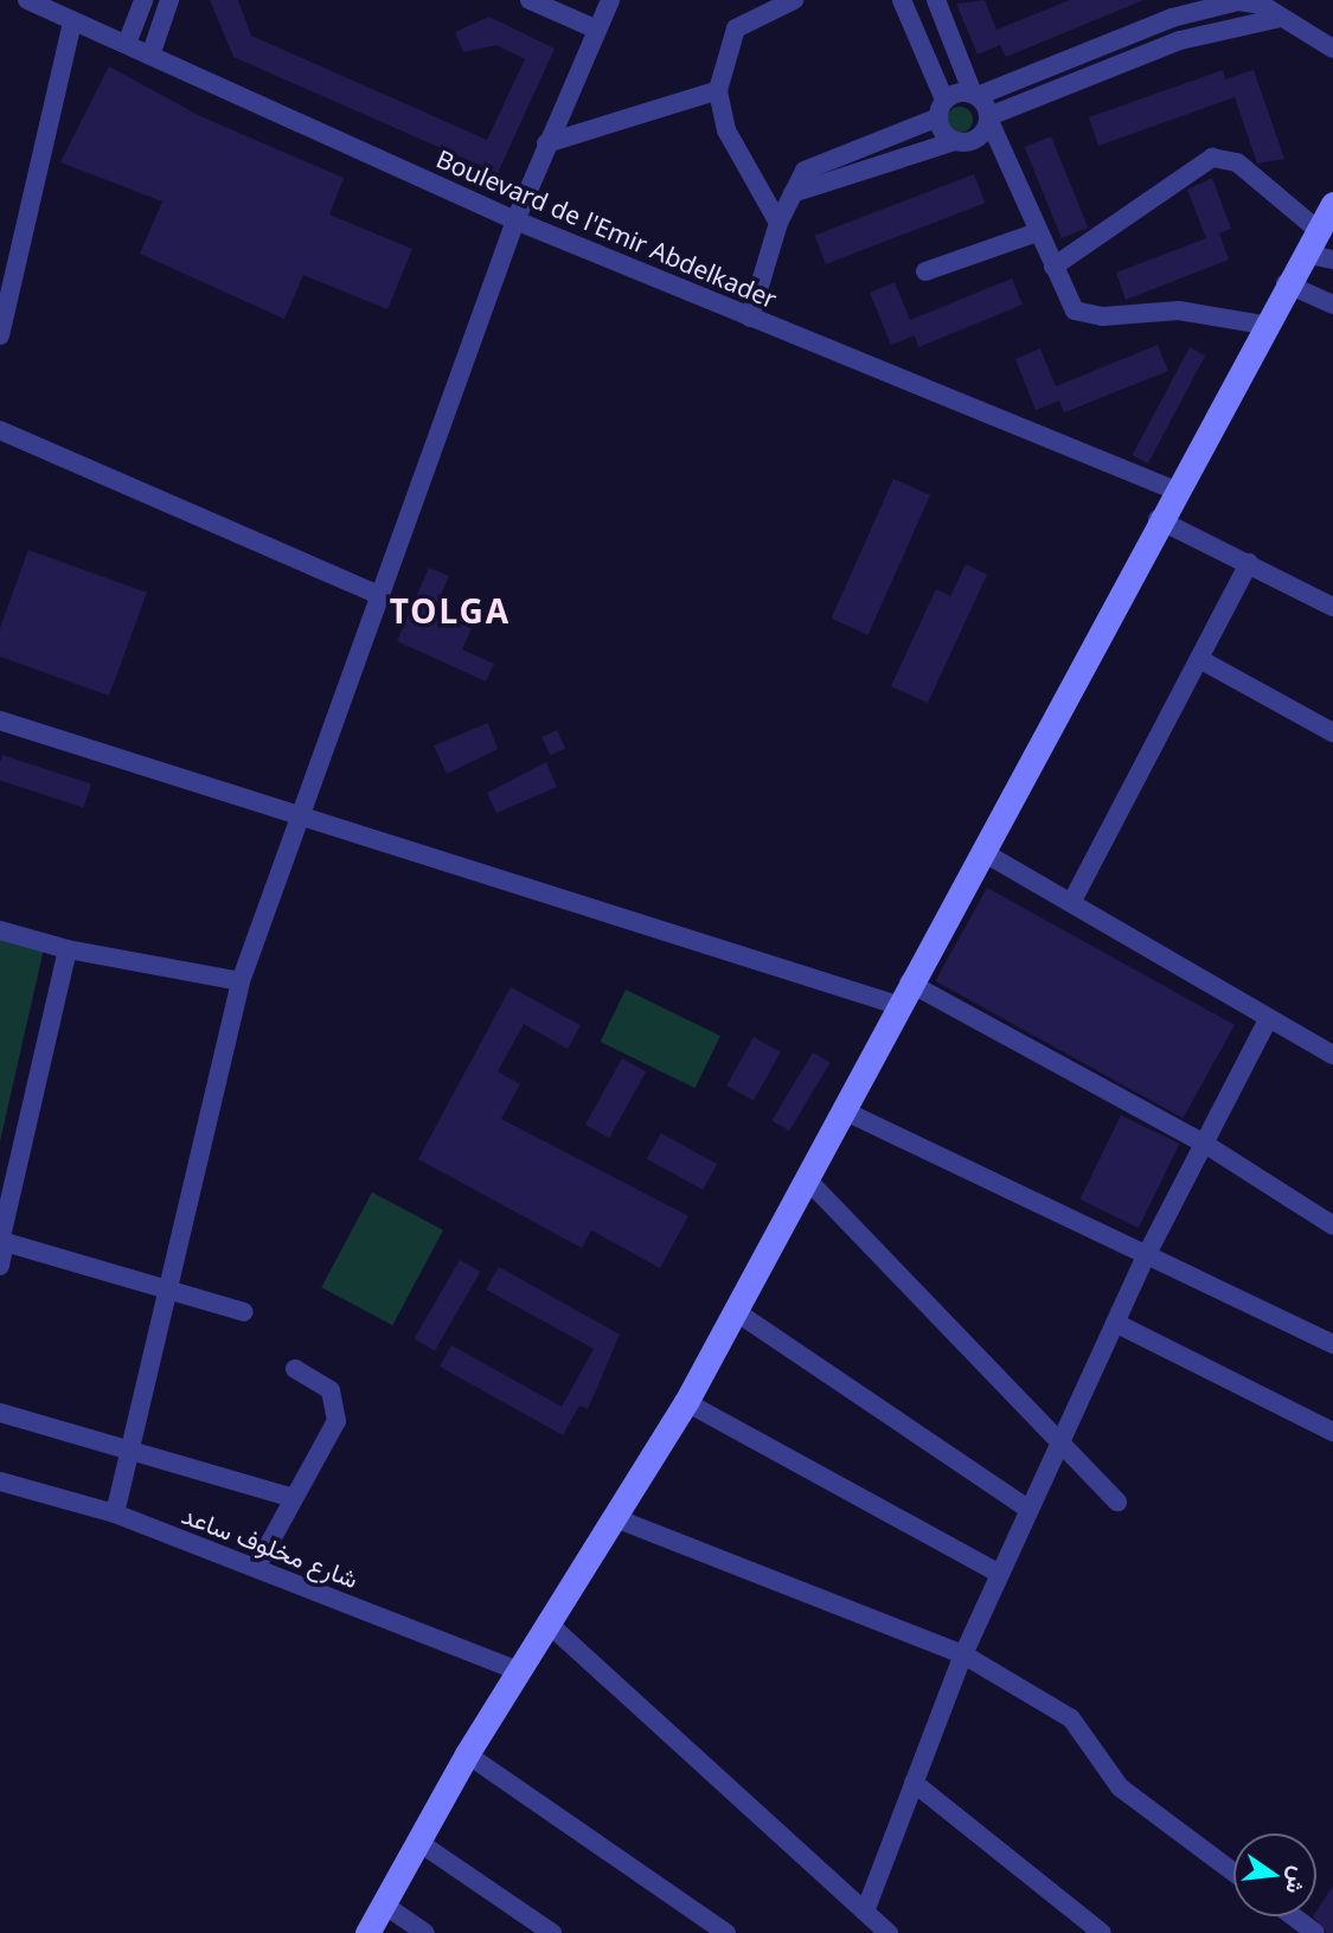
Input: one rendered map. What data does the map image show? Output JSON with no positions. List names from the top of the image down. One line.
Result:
{"streets":{"street":["Boulevard de l'Emir Abdelkader","شارع مخلوف ساعد"]},"districts":["TOLGA"],"north":"right"}
